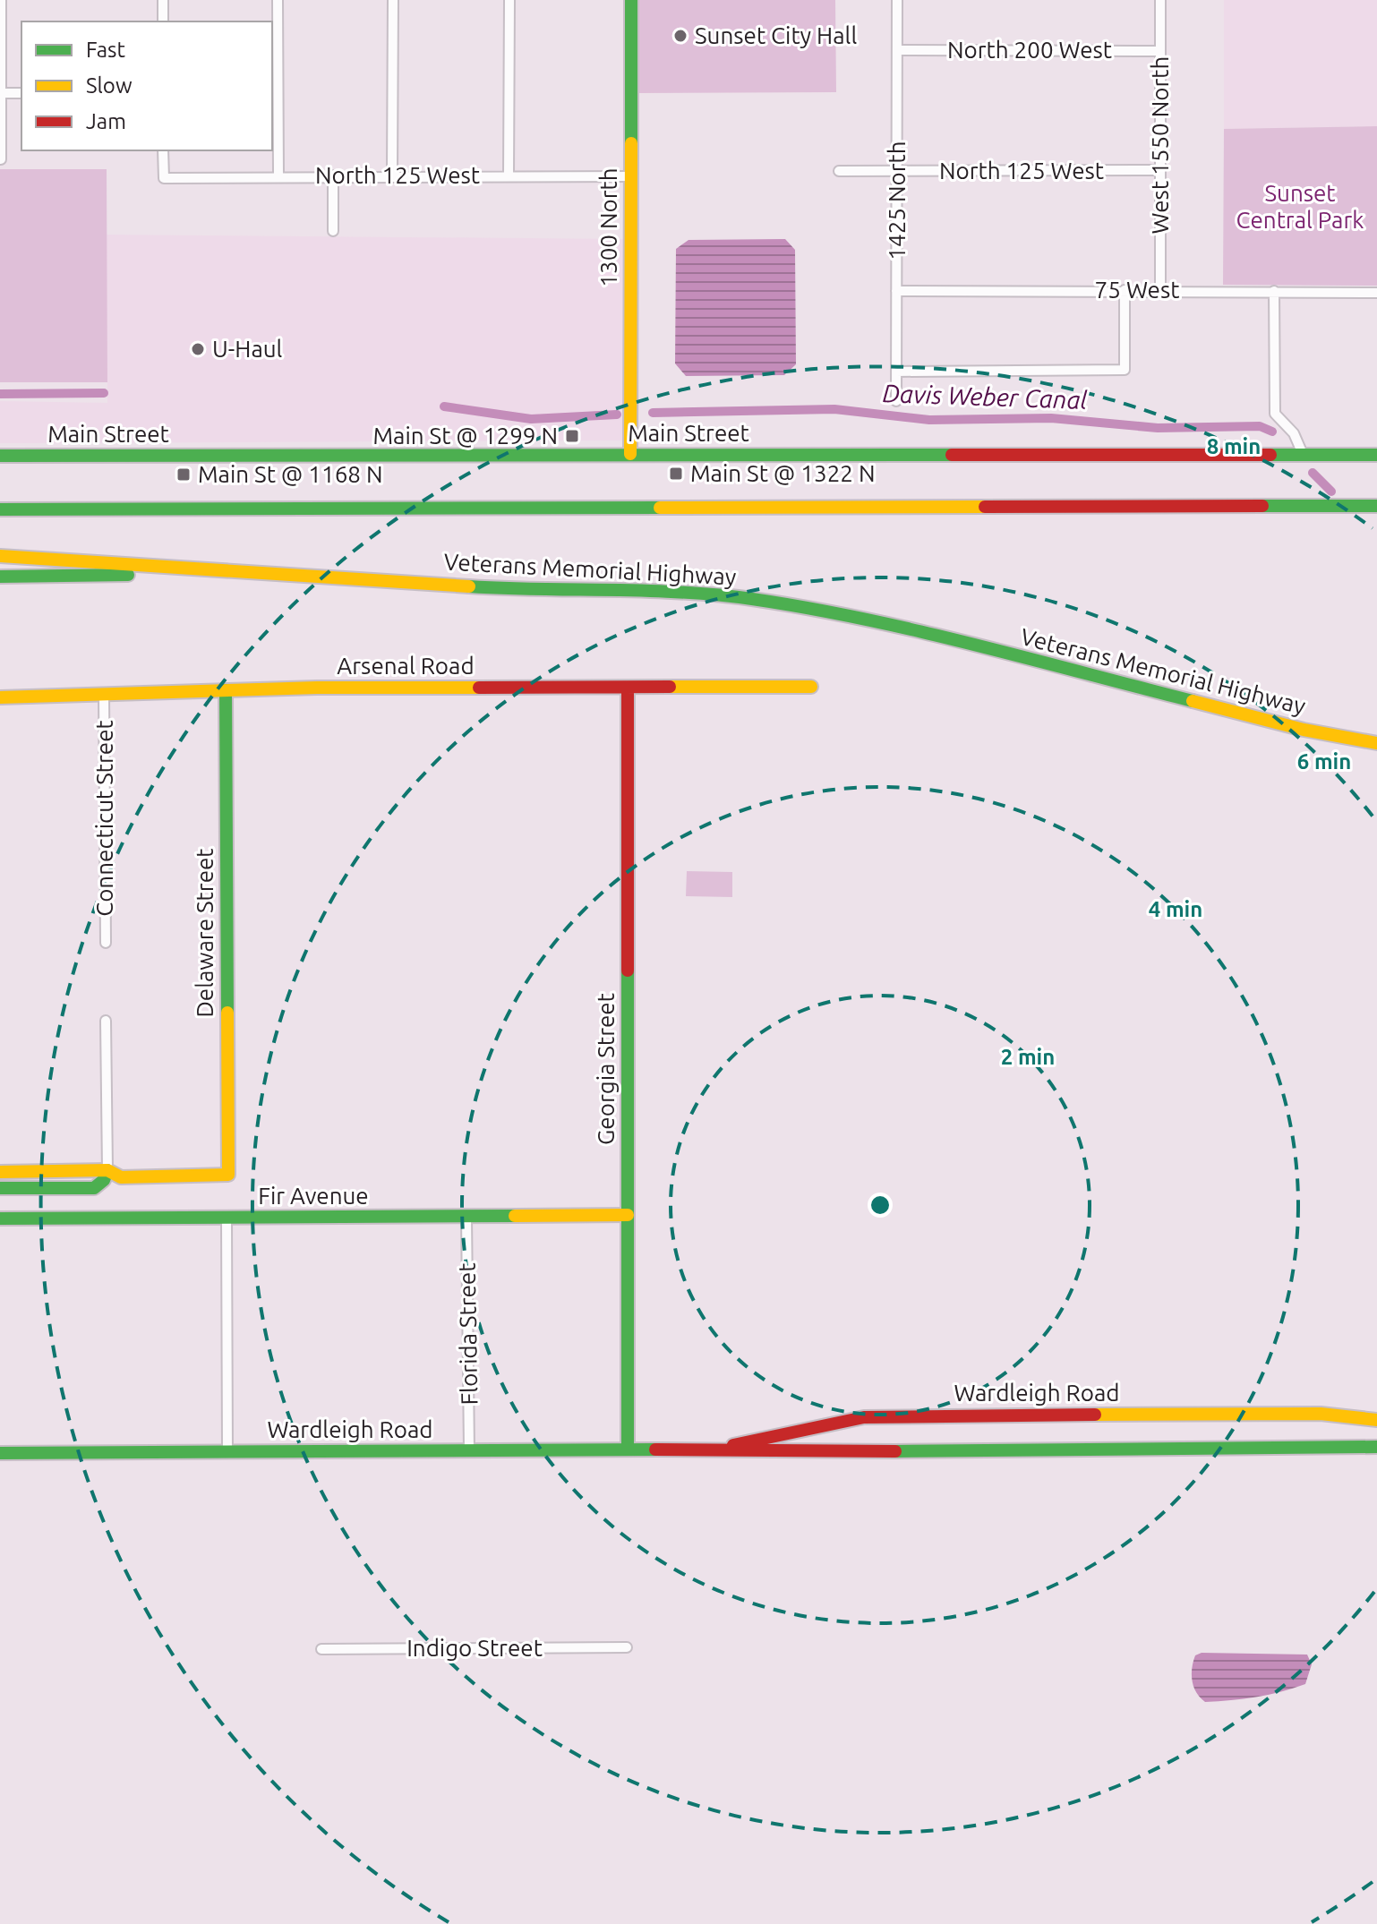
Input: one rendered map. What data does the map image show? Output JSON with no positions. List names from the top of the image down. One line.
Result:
{"streets":{"main road":["1300 North","Main Street","Veterans Memorial Highway","Arsenal Road","Delaware Street","Georgia Street","Fir Avenue","Wardleigh Road"],"street":["North 200 West","West 1550 North","North 125 West","1425 North","75 West","Connecticut Street","Florida Street","Indigo Street"]},"crossings":[["North 200 West","West 1550 North"],["North 200 West","1425 North"],["West 1550 North","North 125 West"],["West 1550 North","75 West"],["North 125 West","1425 North"],["North 125 West","1300 North"],["1425 North","75 West"],["1300 North","Main Street"],["Arsenal Road","Connecticut Street"],["Arsenal Road","Delaware Street"],["Arsenal Road","Georgia Street"],["Georgia Street","Fir Avenue"],["Georgia Street","Wardleigh Road"],["Fir Avenue","Florida Street"],["Florida Street","Wardleigh Road"]],"water":["Davis Weber Canal"],"parks":["Sunset Central Park"],"places":{"other":["Sunset City Hall","U-Haul"],"transit":["Main St @ 1299 N","Main St @ 1322 N","Main St @ 1168 N"]},"legend":["Fast","Slow","Jam"],"rings":["8 min","6 min","4 min","2 min"]}
